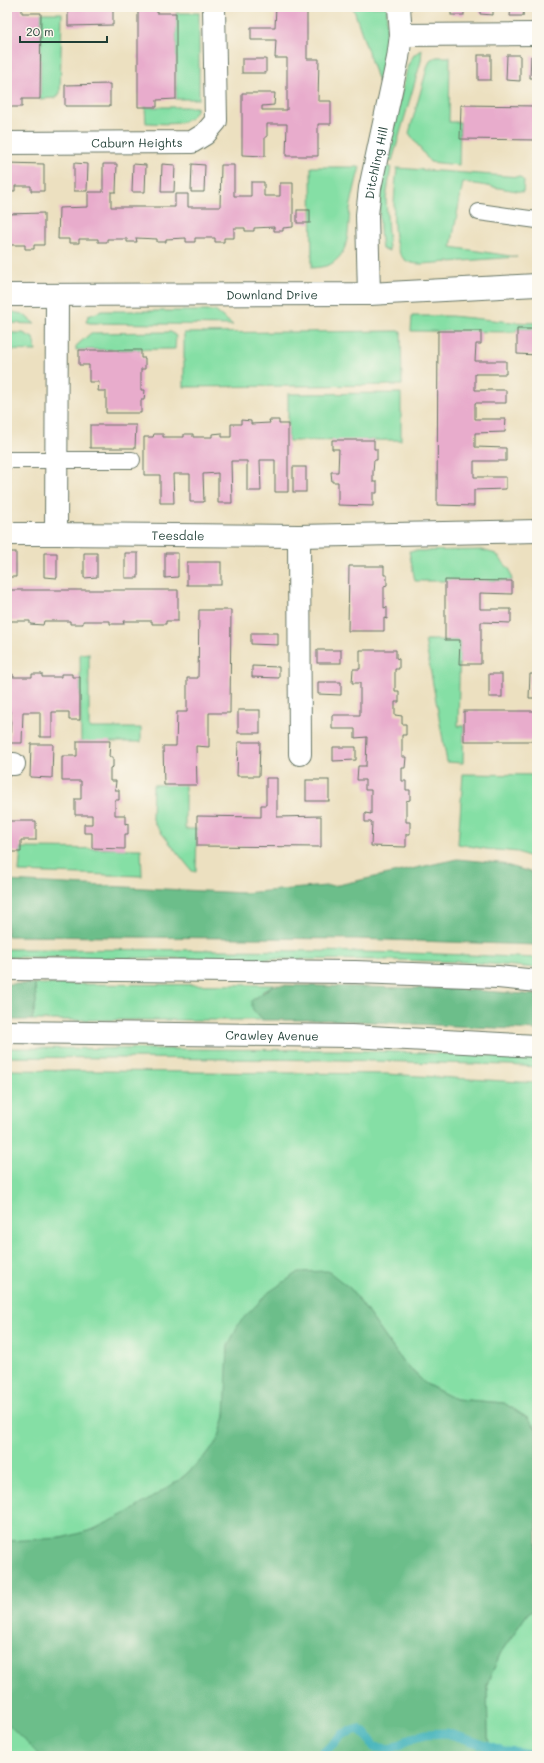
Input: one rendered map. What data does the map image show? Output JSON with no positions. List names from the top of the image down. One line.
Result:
{"streets":{"street":["Caburn Heights","Ditchling Hill","Downland Drive","Teesdale","Crawley Avenue"]},"crossings":[["Ditchling Hill","Downland Drive"]],"scale_bar":"20 m"}
